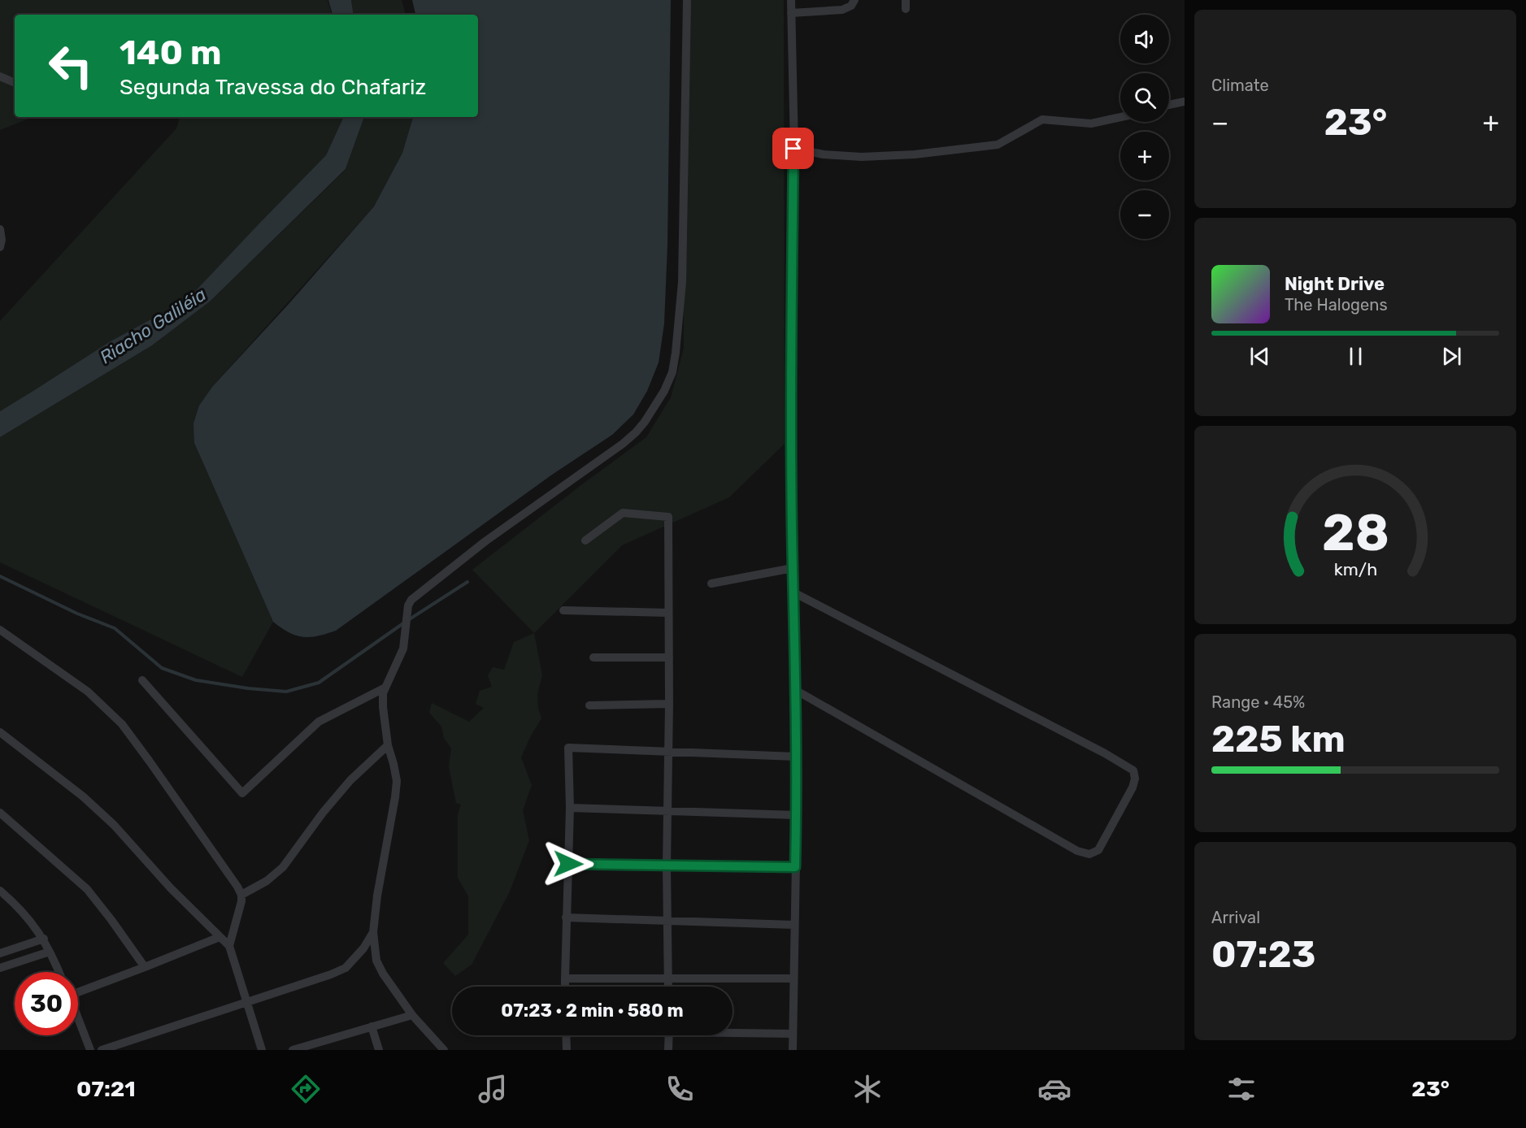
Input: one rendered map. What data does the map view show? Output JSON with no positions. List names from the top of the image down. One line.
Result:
{"water":["Riacho Galiléia"],"page":{"tile":["Climate",["Range · 45%","225 km"],["Arrival","07:23"]],"map_buttons":["+","−"],"turn":["140 m","Segunda Travessa do Chafariz"],"heat":["−","23°","+"],"song":["Night Drive","The Halogens"],"limit":"30","trip":"07:23 · 2 min · 580 m","tabs":["07:21","23°"],"gauge":["28","km/h"]}}
